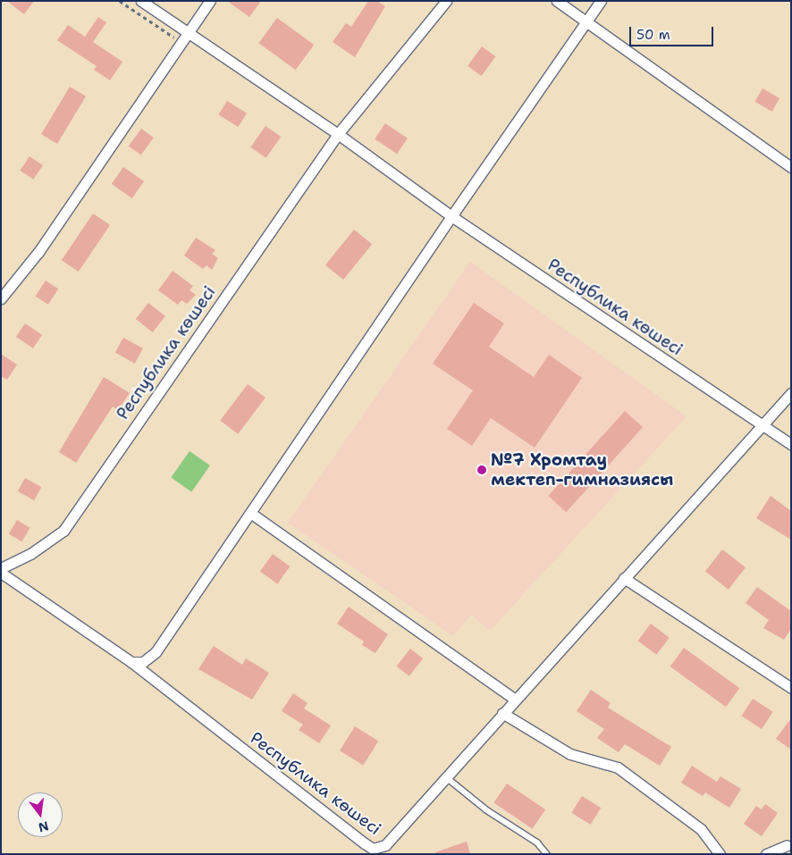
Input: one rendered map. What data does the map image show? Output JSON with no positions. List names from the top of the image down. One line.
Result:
{"streets":{"street":["Республика көшесі"]},"places":["№7 Хромтау мектеп-гимназиясы"],"scale_bar":"50 m","north":"bottom"}
